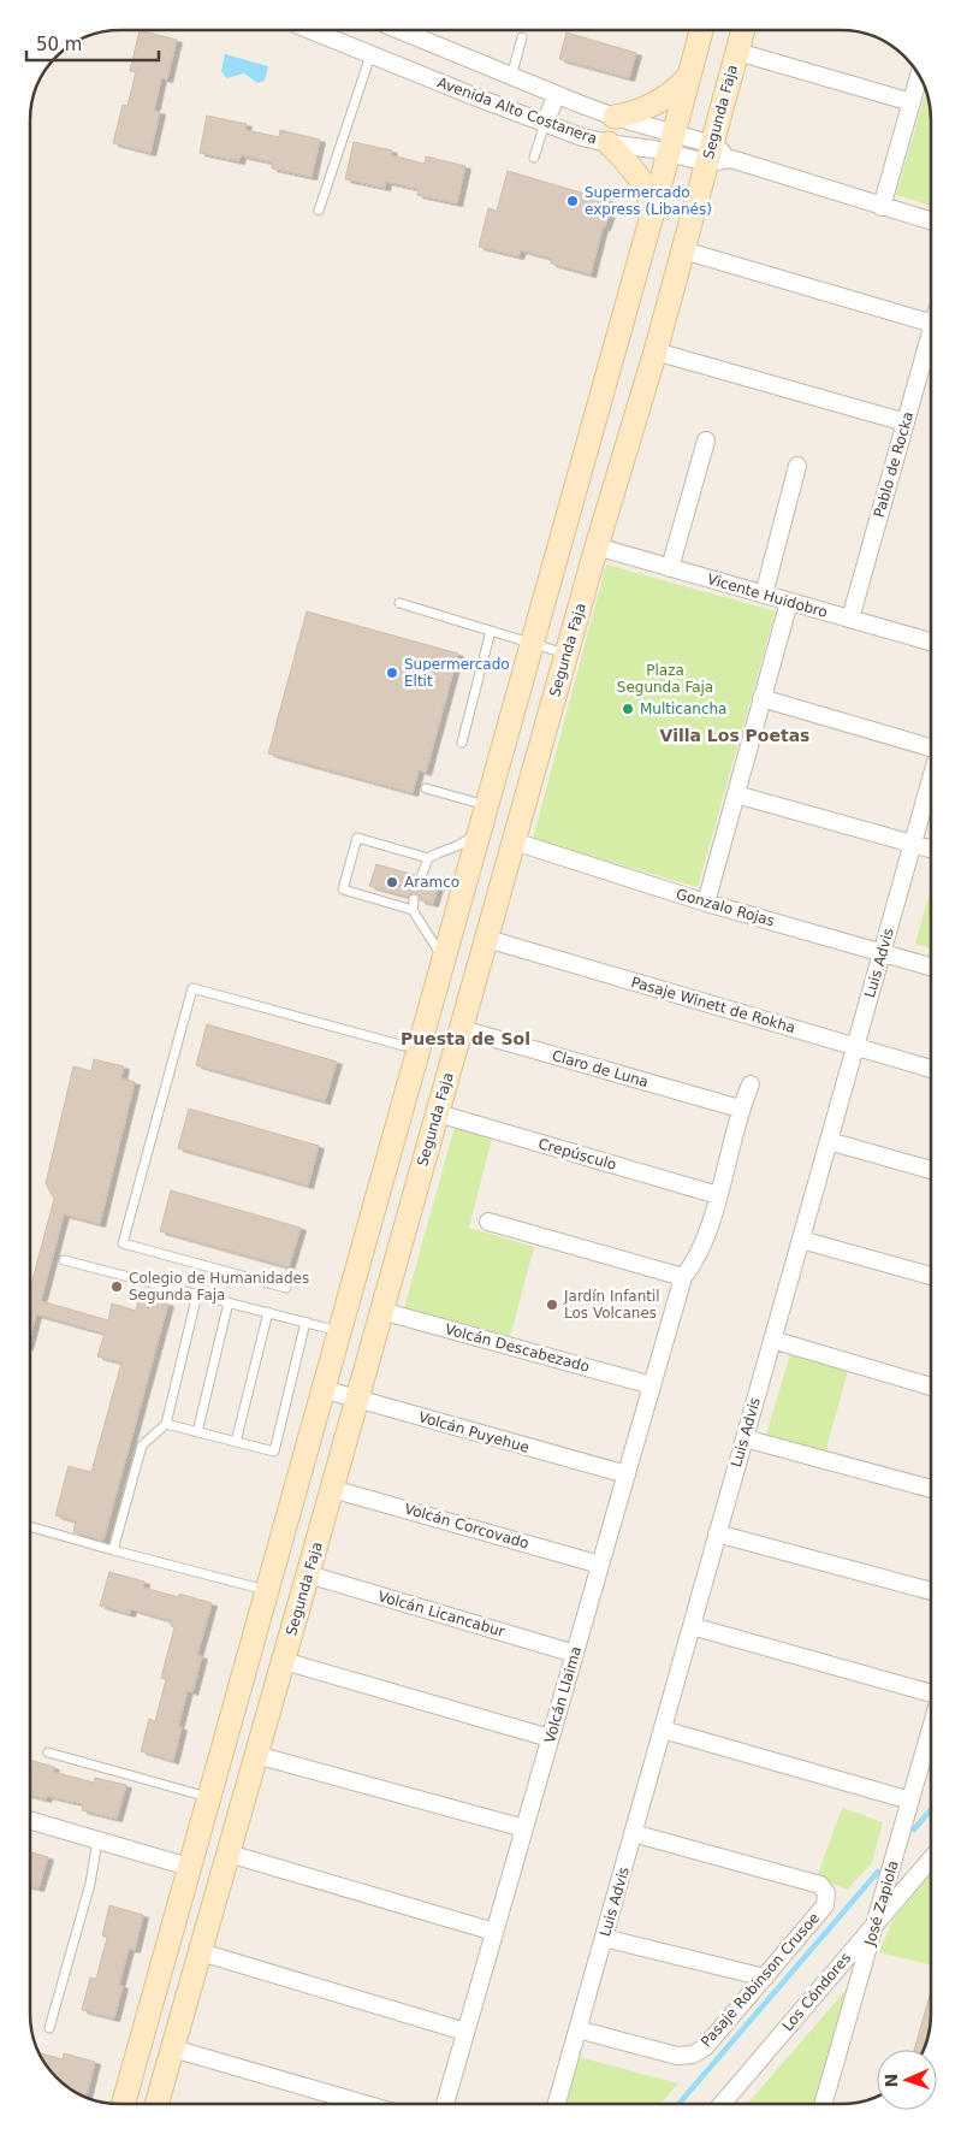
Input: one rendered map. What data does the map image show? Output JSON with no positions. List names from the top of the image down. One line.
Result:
{"streets":{"main road":["Segunda Faja"],"street":["Avenida Alto Costanera","Pablo de Rocka","Vicente Huidobro","Gonzalo Rojas","Luis Advis","Pasaje Winett de Rokha","Claro de Luna","Crepúsculo","Volcán Descabezado","Volcán Puyehue","Volcán Corcovado","Volcán Licancabur","Volcán Llaima","José Zapiola","Pasaje Robinson Crusoe","Los Cóndores"]},"crossings":[["Avenida Alto Costanera","Segunda Faja"],["Segunda Faja","Vicente Huidobro"],["Segunda Faja","Gonzalo Rojas"],["Segunda Faja","Pasaje Winett de Rokha"],["Segunda Faja","Claro de Luna"],["Segunda Faja","Crepúsculo"],["Segunda Faja","Volcán Descabezado"],["Segunda Faja","Volcán Puyehue"],["Segunda Faja","Volcán Corcovado"],["Segunda Faja","Volcán Licancabur"],["Pablo de Rocka","Vicente Huidobro"],["Gonzalo Rojas","Luis Advis"],["Luis Advis","Pasaje Winett de Rokha"],["Luis Advis","Pasaje Robinson Crusoe"],["Claro de Luna","Volcán Llaima"],["Crepúsculo","Volcán Llaima"],["Volcán Descabezado","Volcán Llaima"],["Volcán Puyehue","Volcán Llaima"],["Volcán Corcovado","Volcán Llaima"],["Volcán Licancabur","Volcán Llaima"],["José Zapiola","Los Cóndores"]],"districts":["Villa Los Poetas","Puesta de Sol"],"parks":["Plaza Segunda Faja"],"places":["Supermercado express (Libanés)","Supermercado Eltit","Multicancha","Aramco","Colegio de Humanidades Segunda Faja","Jardín Infantil Los Volcanes"],"scale_bar":"50 m","north":"left"}
